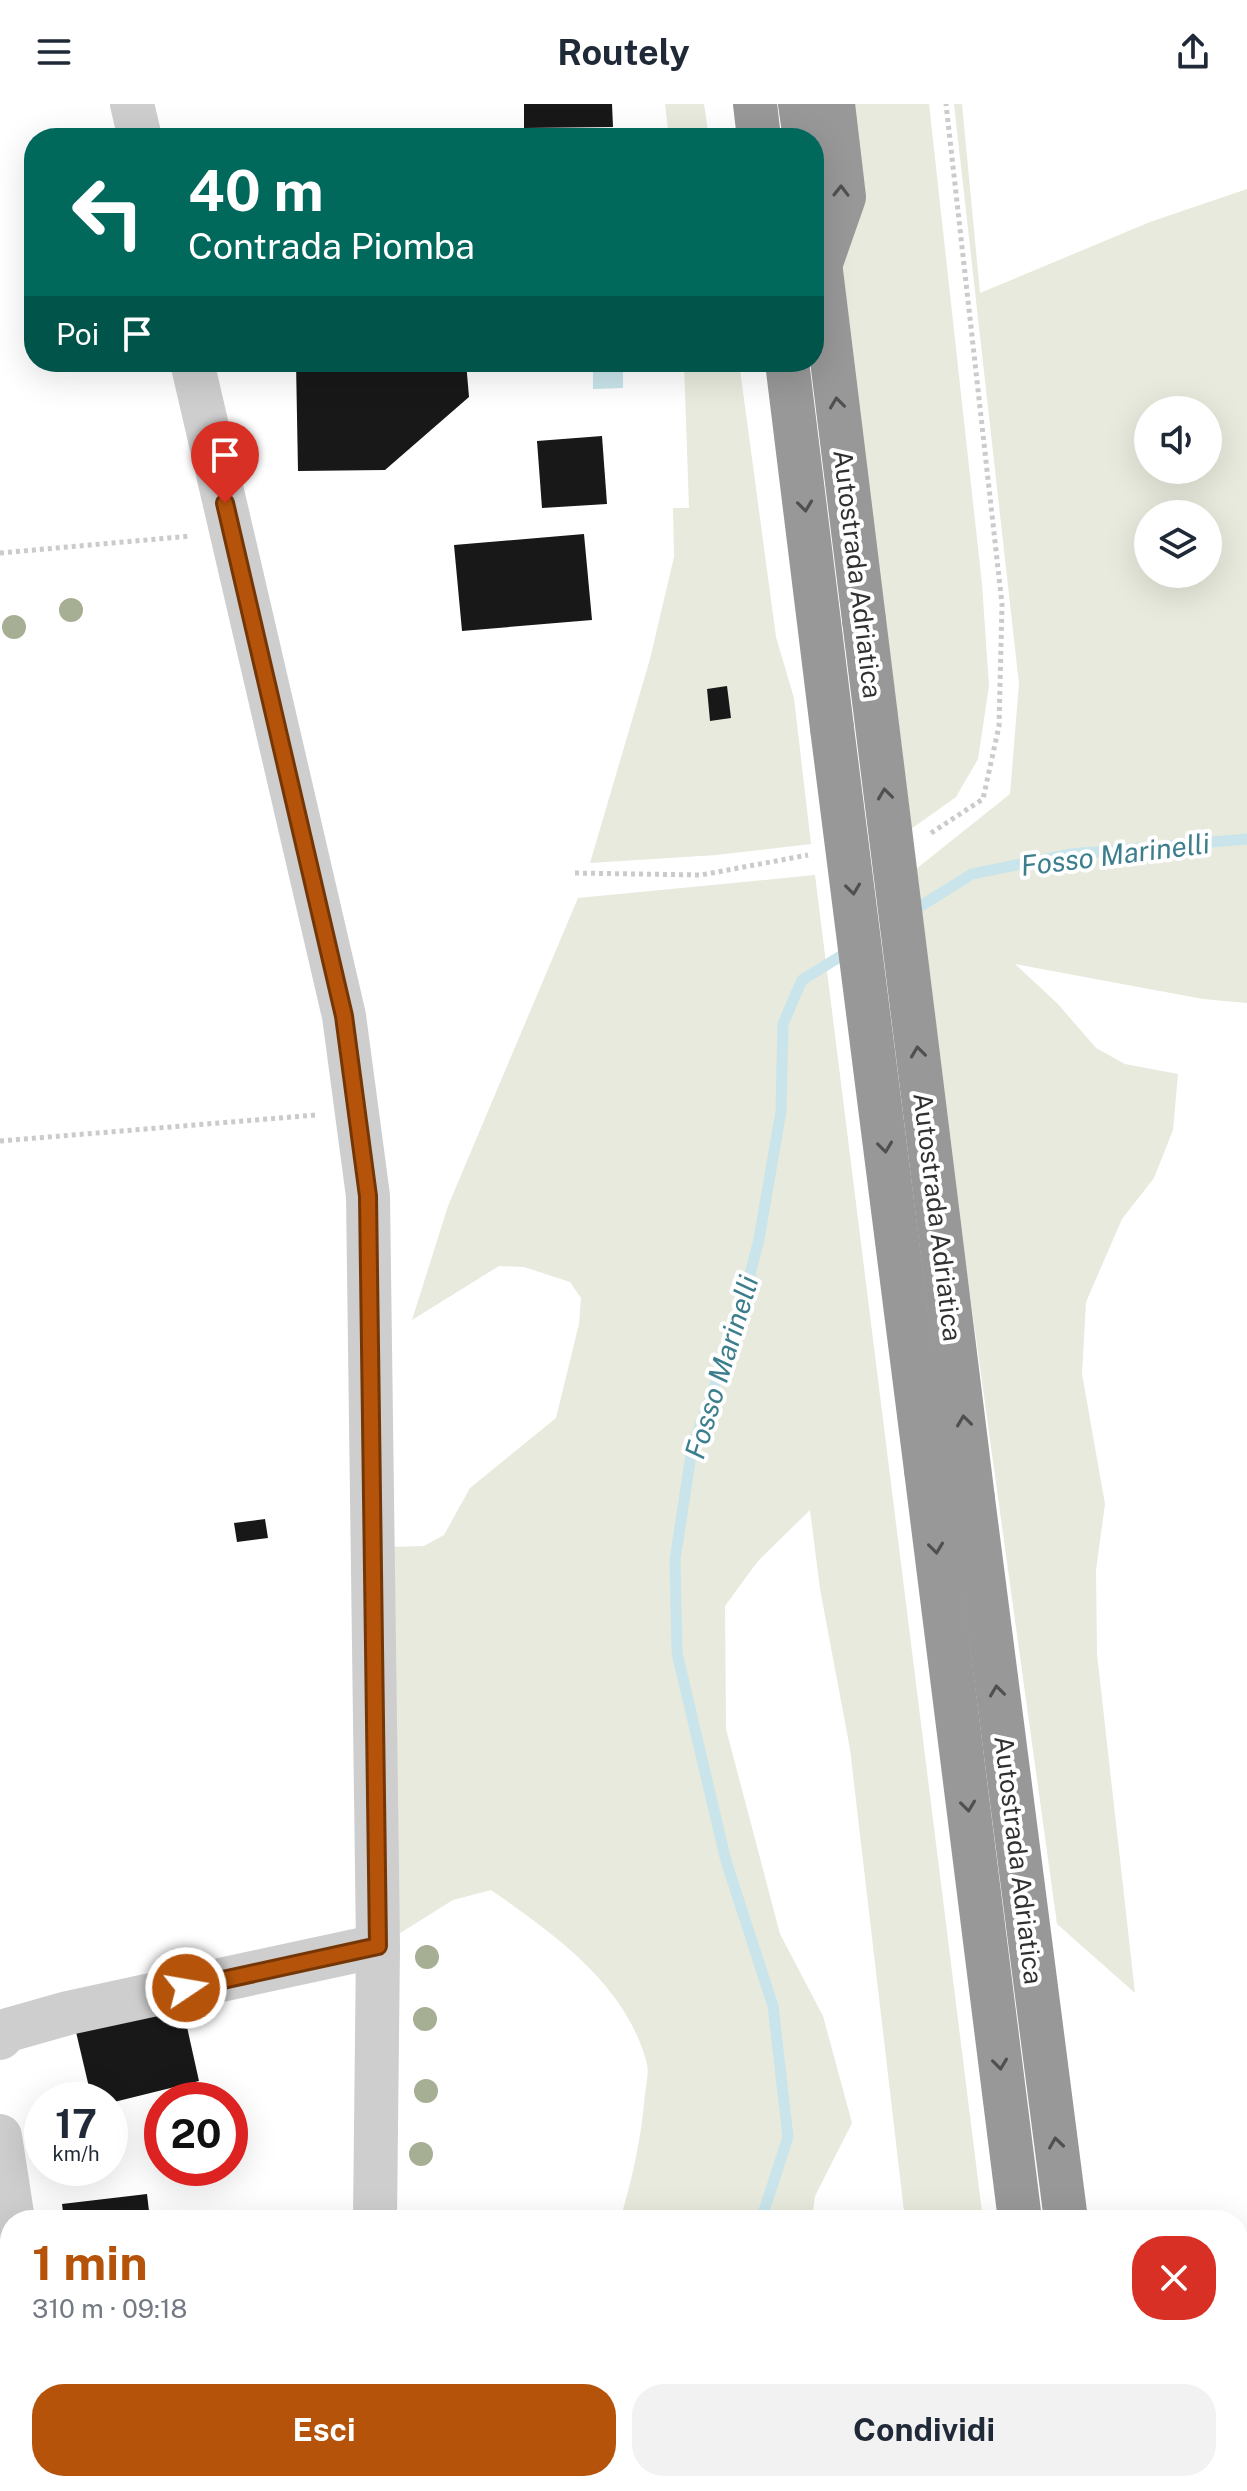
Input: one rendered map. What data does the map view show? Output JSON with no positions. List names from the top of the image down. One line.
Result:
{"streets":{"highway":["Autostrada Adriatica"]},"water":["Fosso Marinelli"],"page":{"header":"Routely","turn":["40 m","Contrada Piomba"],"then":"Poi","speed":"17 km/h","limit":"20","heading":["1 min","310 m · 09:18"],"buttons":["Esci","Condividi"]}}
